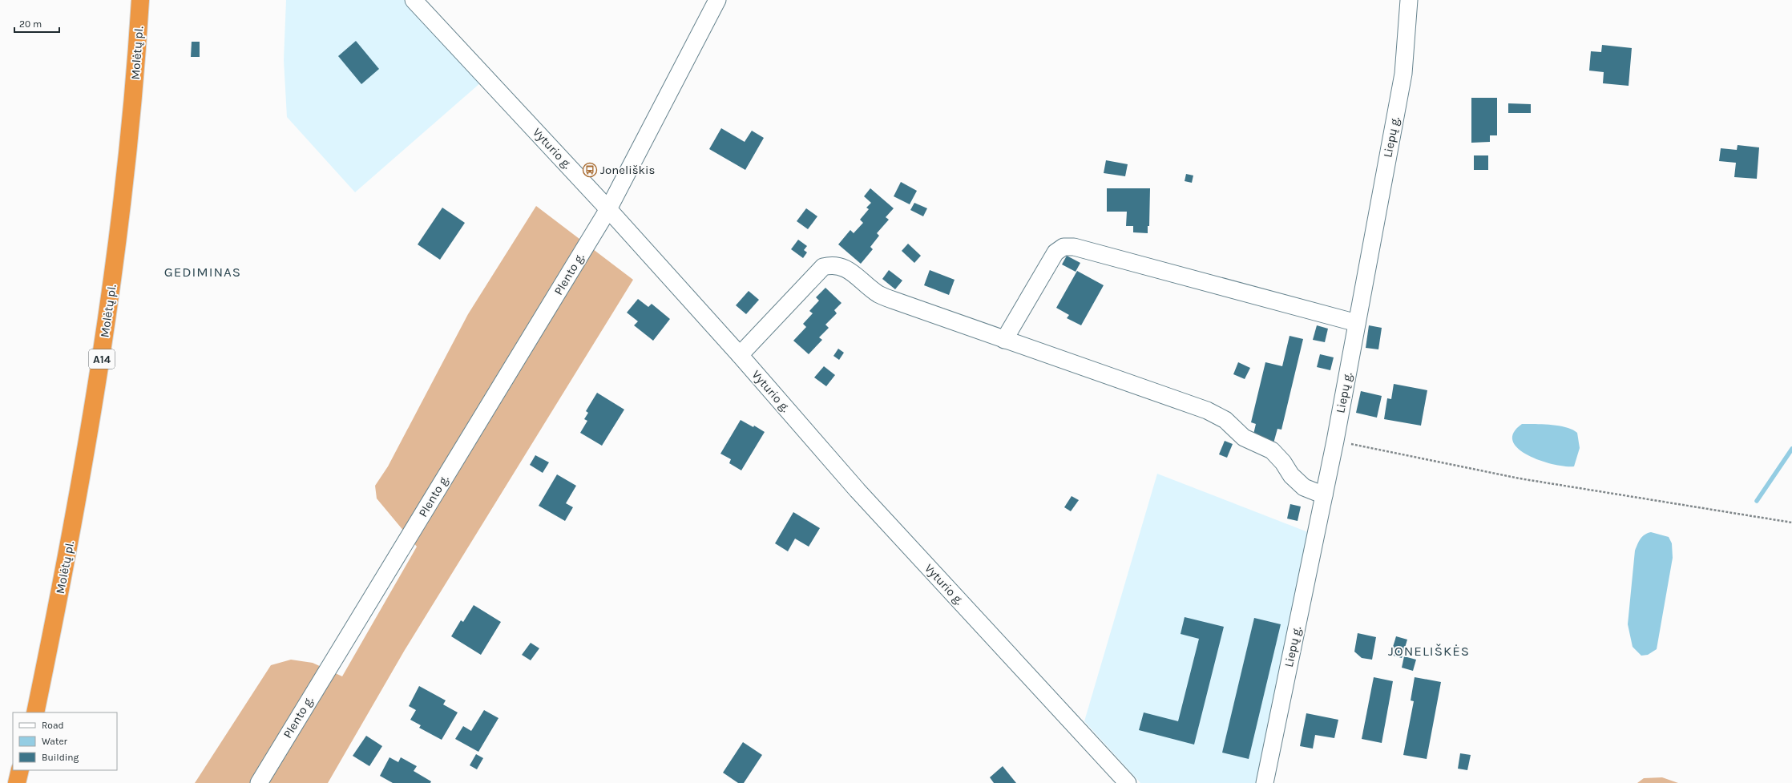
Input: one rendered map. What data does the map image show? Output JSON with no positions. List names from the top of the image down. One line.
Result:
{"streets":{"highway":["Molėtų pl.","A14"],"street":["Liepų g.","Vyturio g.","Plento g."]},"crossings":[["Vyturio g.","Plento g."]],"districts":["GEDIMINAS","JONELIŠKĖS"],"places":{"bus stop":["Joneliškis"]},"legend":["Road","Water","Building"],"scale_bar":"20 m"}
